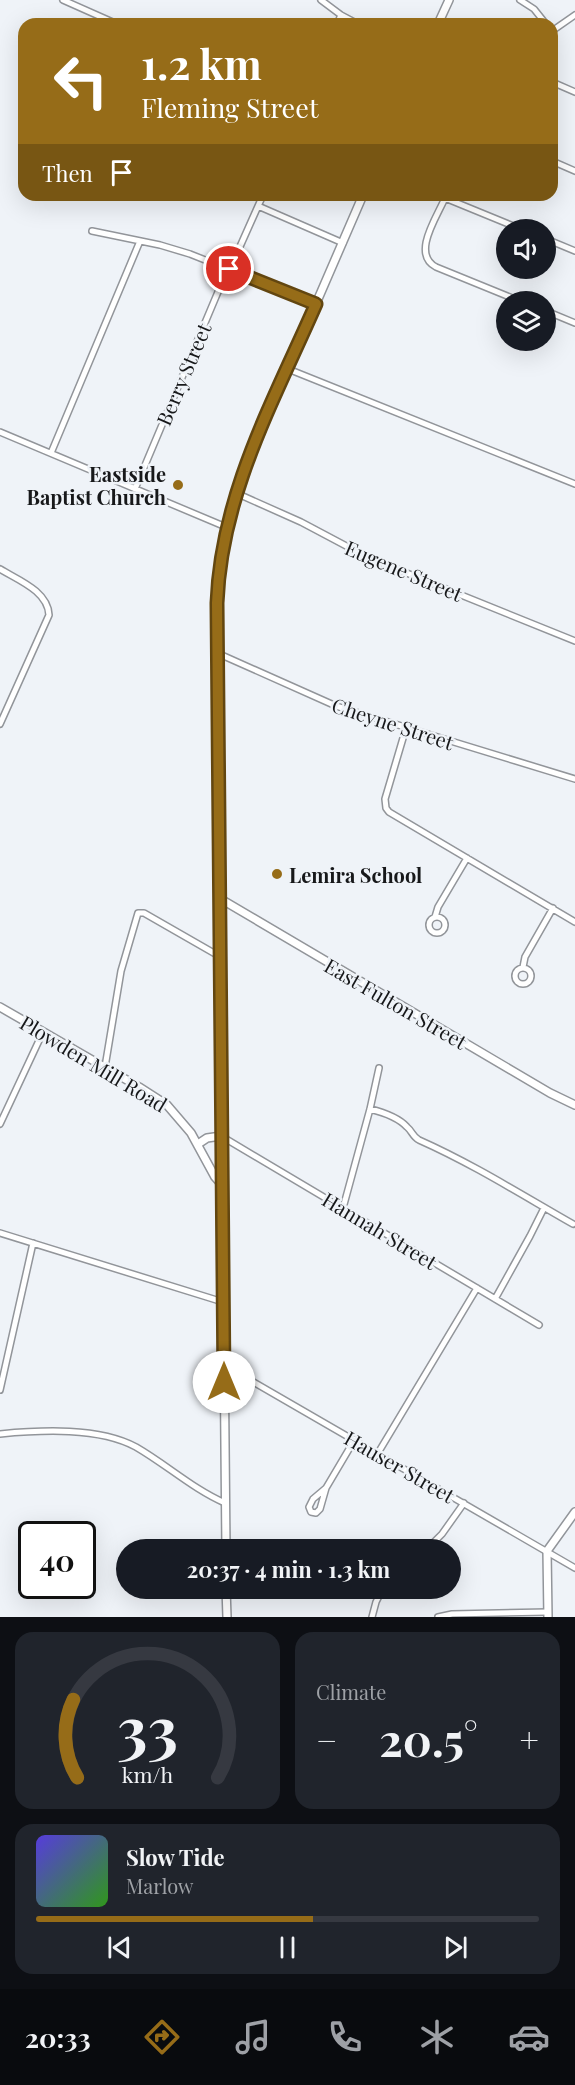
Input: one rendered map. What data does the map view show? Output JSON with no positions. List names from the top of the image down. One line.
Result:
{"streets":{"street":["Berry Street","Eugene Street","Cheyne Street","East Fulton Street","Plowden Mill Road","Hannah Street","Hauser Street"]},"places":["Eastside Baptist Church","Lemira School"],"page":{"turn":["1.2 km","Fleming Street"],"then":"Then","limit":"40","trip":"20:37 · 4 min · 1.3 km","tile":"Climate","heat":["−","20.5°","+"],"song":["Slow Tide","Marlow"],"tabs":"20:33","gauge":["33","km/h"]}}
